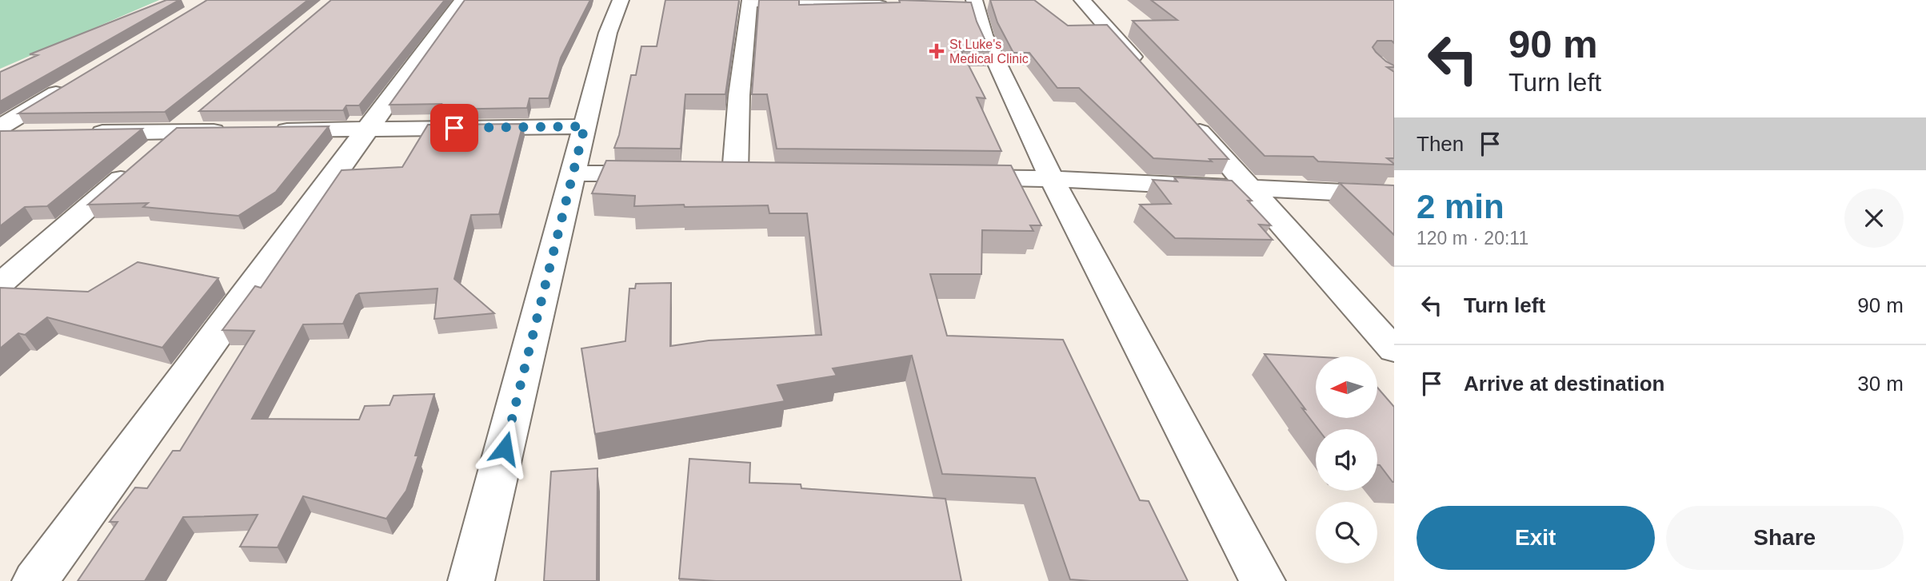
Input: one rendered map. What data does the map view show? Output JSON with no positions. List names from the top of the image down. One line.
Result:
{"places":{"health":["St Luke's Medical Clinic"]},"north":"left","page":{"turn":["90 m","Turn left"],"then":"Then","heading":["2 min","120 m · 20:11"],"list":[{"name":"Turn left","value":"90 m"},{"name":"Arrive at destination","value":"30 m"}],"buttons":["Exit","Share"]}}
